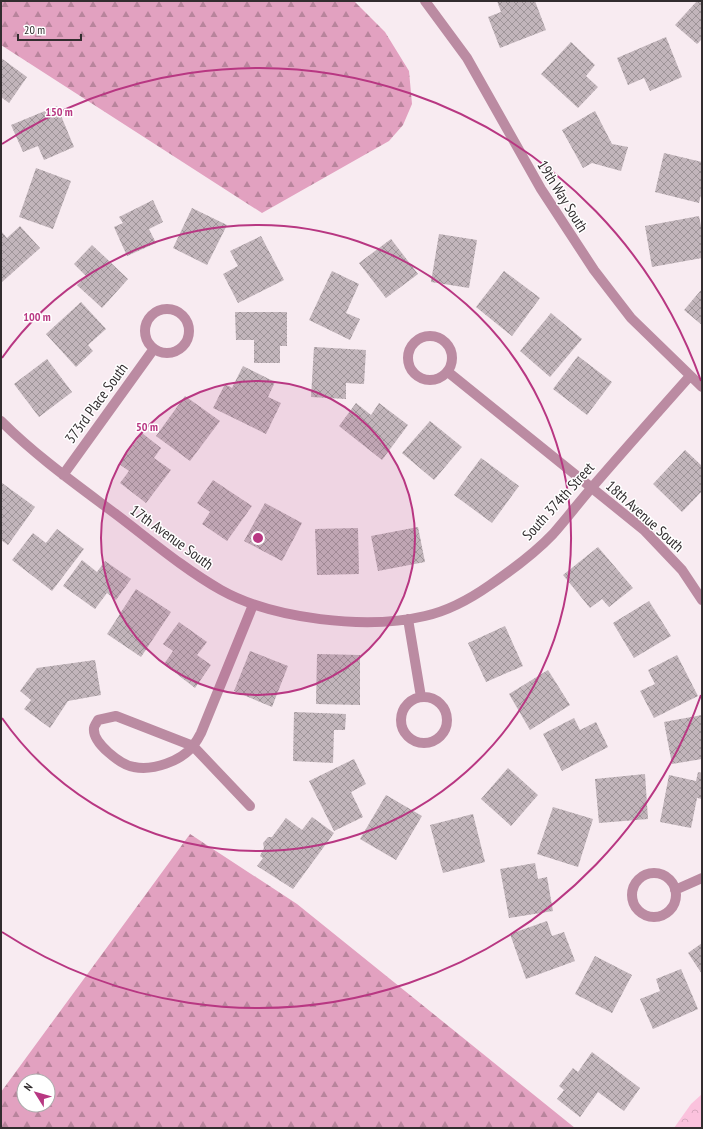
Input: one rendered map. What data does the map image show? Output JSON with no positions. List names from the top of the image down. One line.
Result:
{"streets":{"street":["19th Way South","373rd Place South","South 374th Street","18th Avenue South","17th Avenue South"]},"crossings":[["19th Way South","South 374th Street"],["373rd Place South","17th Avenue South"],["South 374th Street","18th Avenue South"],["South 374th Street","17th Avenue South"]],"scale_bar":"20 m","north":"top left","rings":["150 m","100 m","50 m"]}
